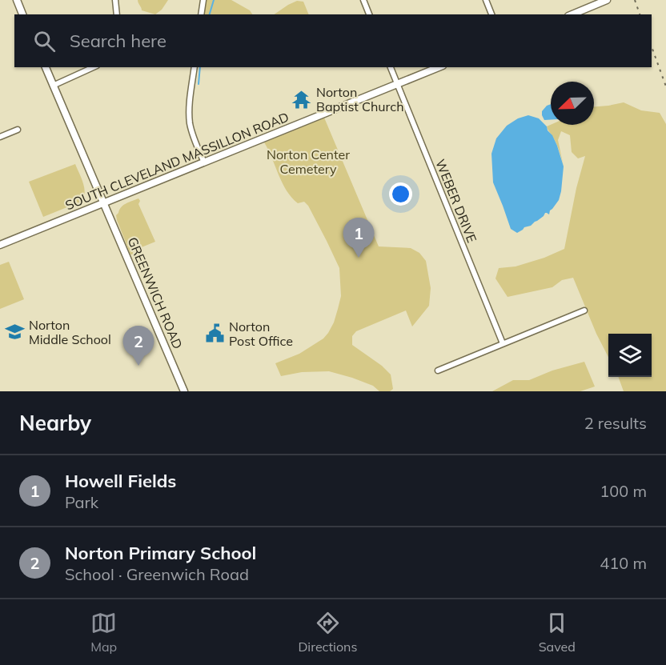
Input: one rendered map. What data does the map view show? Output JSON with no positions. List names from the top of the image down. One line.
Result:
{"streets":{"main road":["SOUTH CLEVELAND MASSILLON ROAD","GREENWICH ROAD"],"street":["WEBER DRIVE"]},"crossings":[["SOUTH CLEVELAND MASSILLON ROAD","WEBER DRIVE"],["SOUTH CLEVELAND MASSILLON ROAD","GREENWICH ROAD"]],"parks":["Norton Center Cemetery"],"places":{"temple":["Norton Baptist Church"],"school or university":["Norton Middle School"],"public building":["Norton Post Office"]},"north":"bottom left","page":{"search":"Search here","pins":["1","2"],"heading":["Nearby","2 results"],"list":[{"mark":"1","name":"Howell Fields","note":"Park","value":"100 m"},{"mark":"2","name":"Norton Primary School","note":"School · Greenwich Road","value":"410 m"}],"nav":["Map","Directions","Saved"]}}
